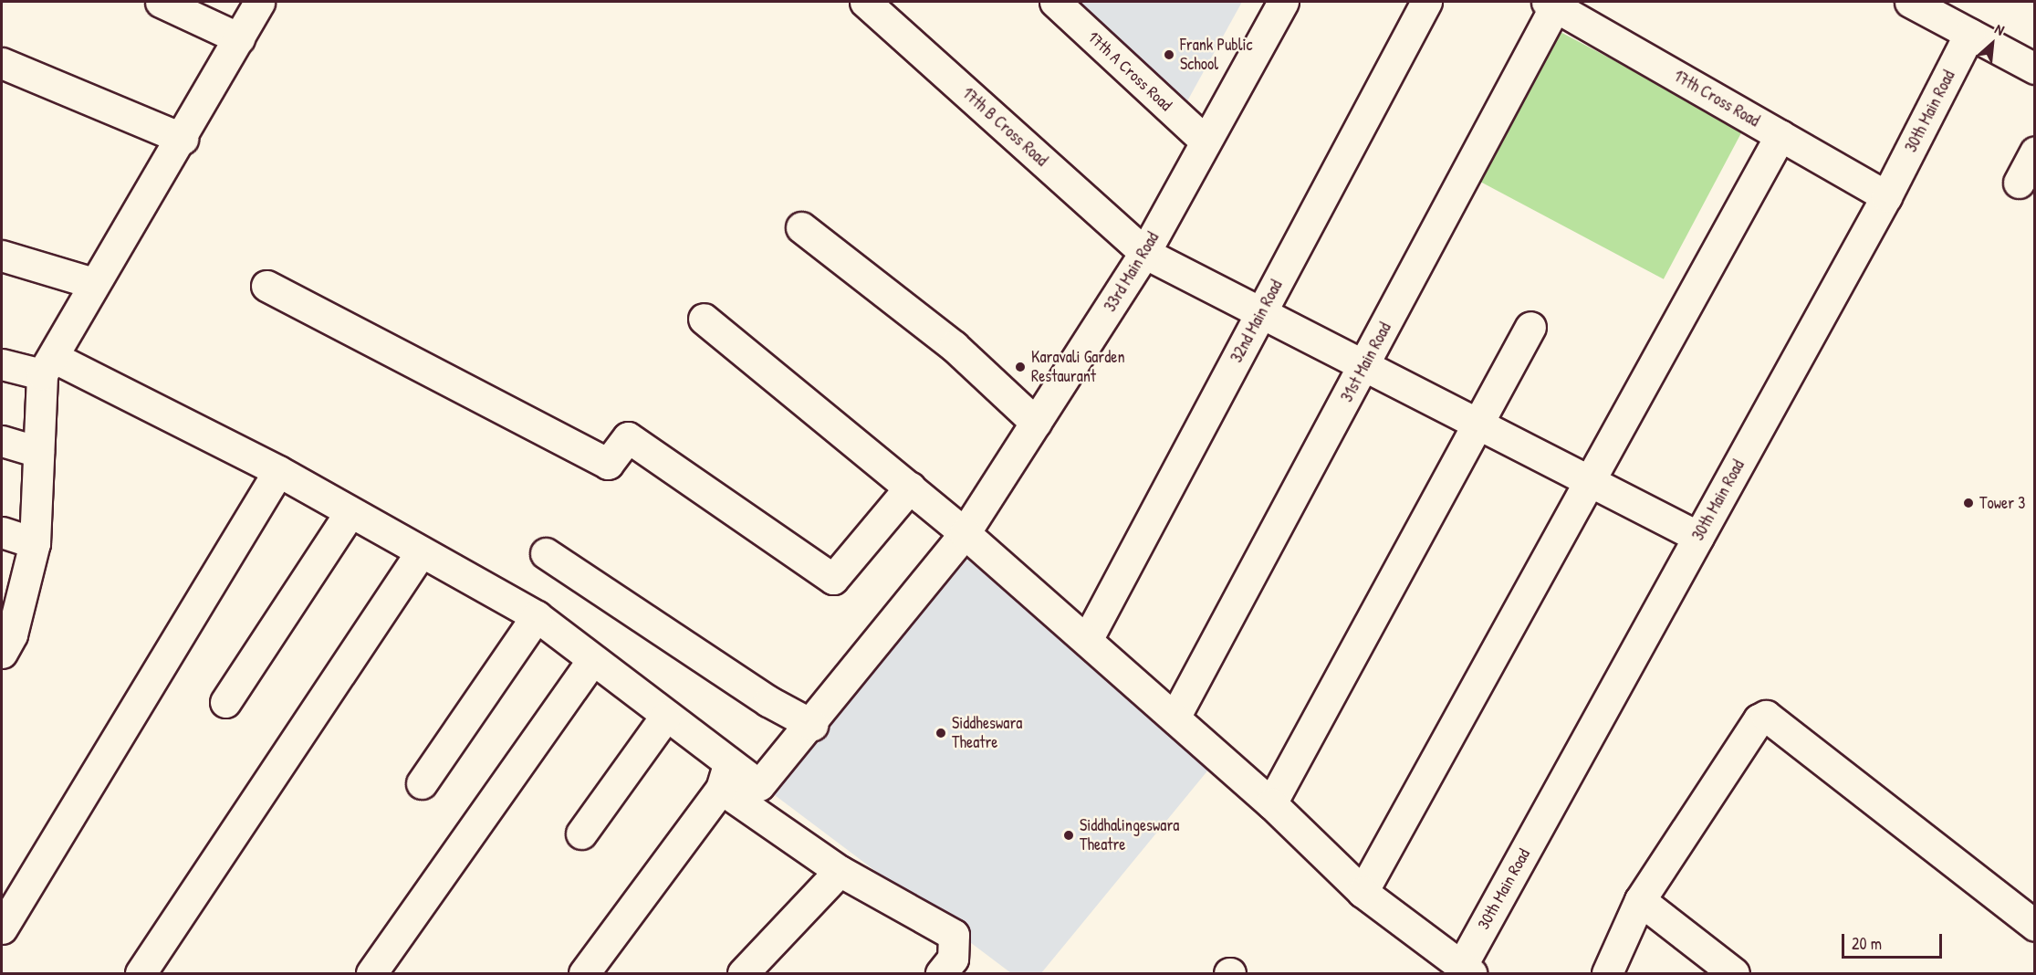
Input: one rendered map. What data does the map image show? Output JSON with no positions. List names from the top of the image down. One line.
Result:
{"streets":{"street":["17th A Cross Road","17th Cross Road","30th Main Road","17th B Cross Road","33rd Main Road","32nd Main Road","31st Main Road"]},"crossings":[["17th A Cross Road","33rd Main Road"],["17th Cross Road","30th Main Road"],["17th Cross Road","31st Main Road"],["30th Main Road","17th B Cross Road"],["17th B Cross Road","33rd Main Road"],["17th B Cross Road","32nd Main Road"],["17th B Cross Road","31st Main Road"]],"places":["Frank Public School","Karavali Garden Restaurant","Tower 3","Siddheswara Theatre","Siddhalingeswara Theatre"],"scale_bar":"20 m","north":"top right"}
